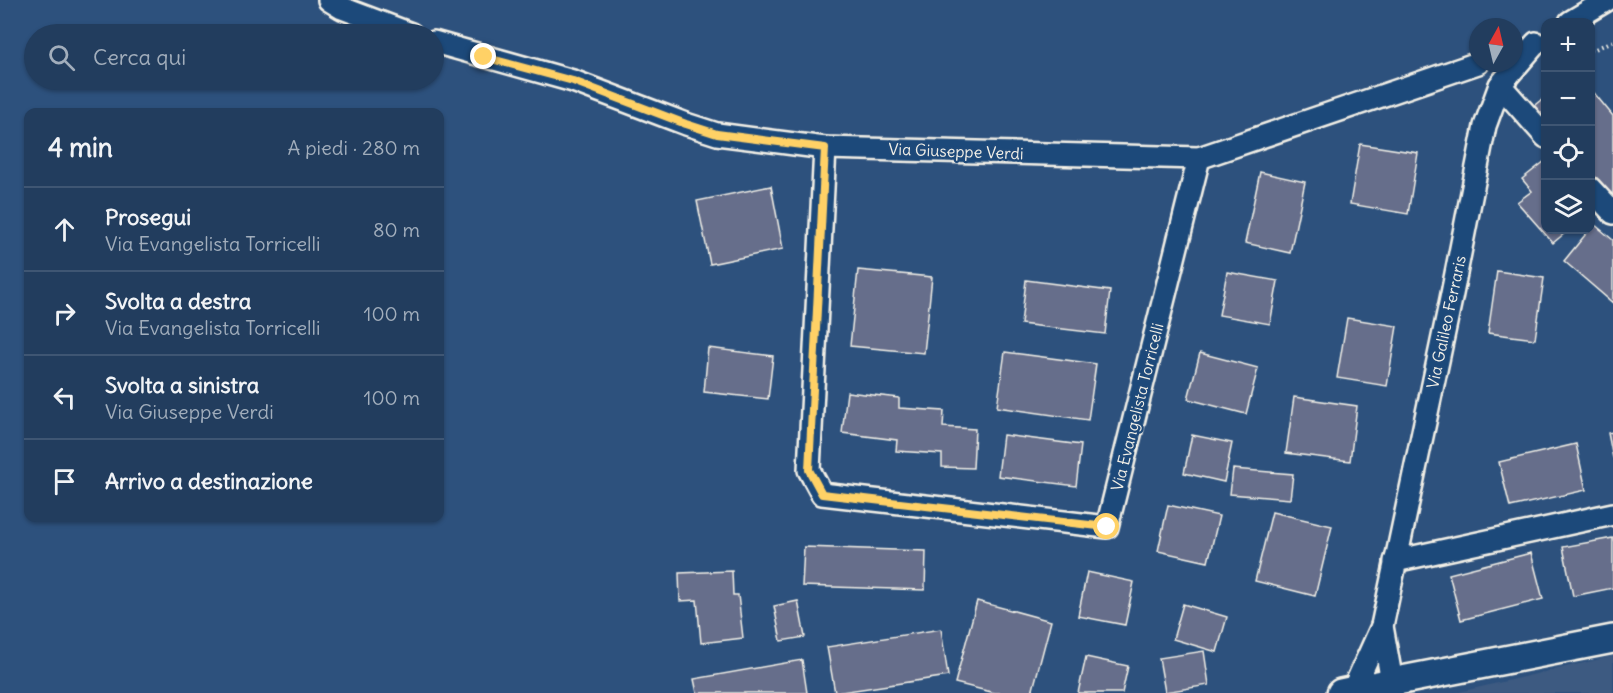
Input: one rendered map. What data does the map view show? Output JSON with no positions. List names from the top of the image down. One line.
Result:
{"streets":{"street":["Via Giuseppe Verdi","Via Galileo Ferraris","Via Evangelista Torricelli"]},"crossings":[["Via Giuseppe Verdi","Via Evangelista Torricelli"]],"north":"top","page":{"map_buttons":["+","−"],"search":"Cerca qui","heading":["4 min","A piedi · 280 m"],"list":[["Prosegui","Via Evangelista Torricelli","80 m"],["Svolta a destra","Via Evangelista Torricelli","100 m"],["Svolta a sinistra","Via Giuseppe Verdi","100 m"],"Arrivo a destinazione"]}}
